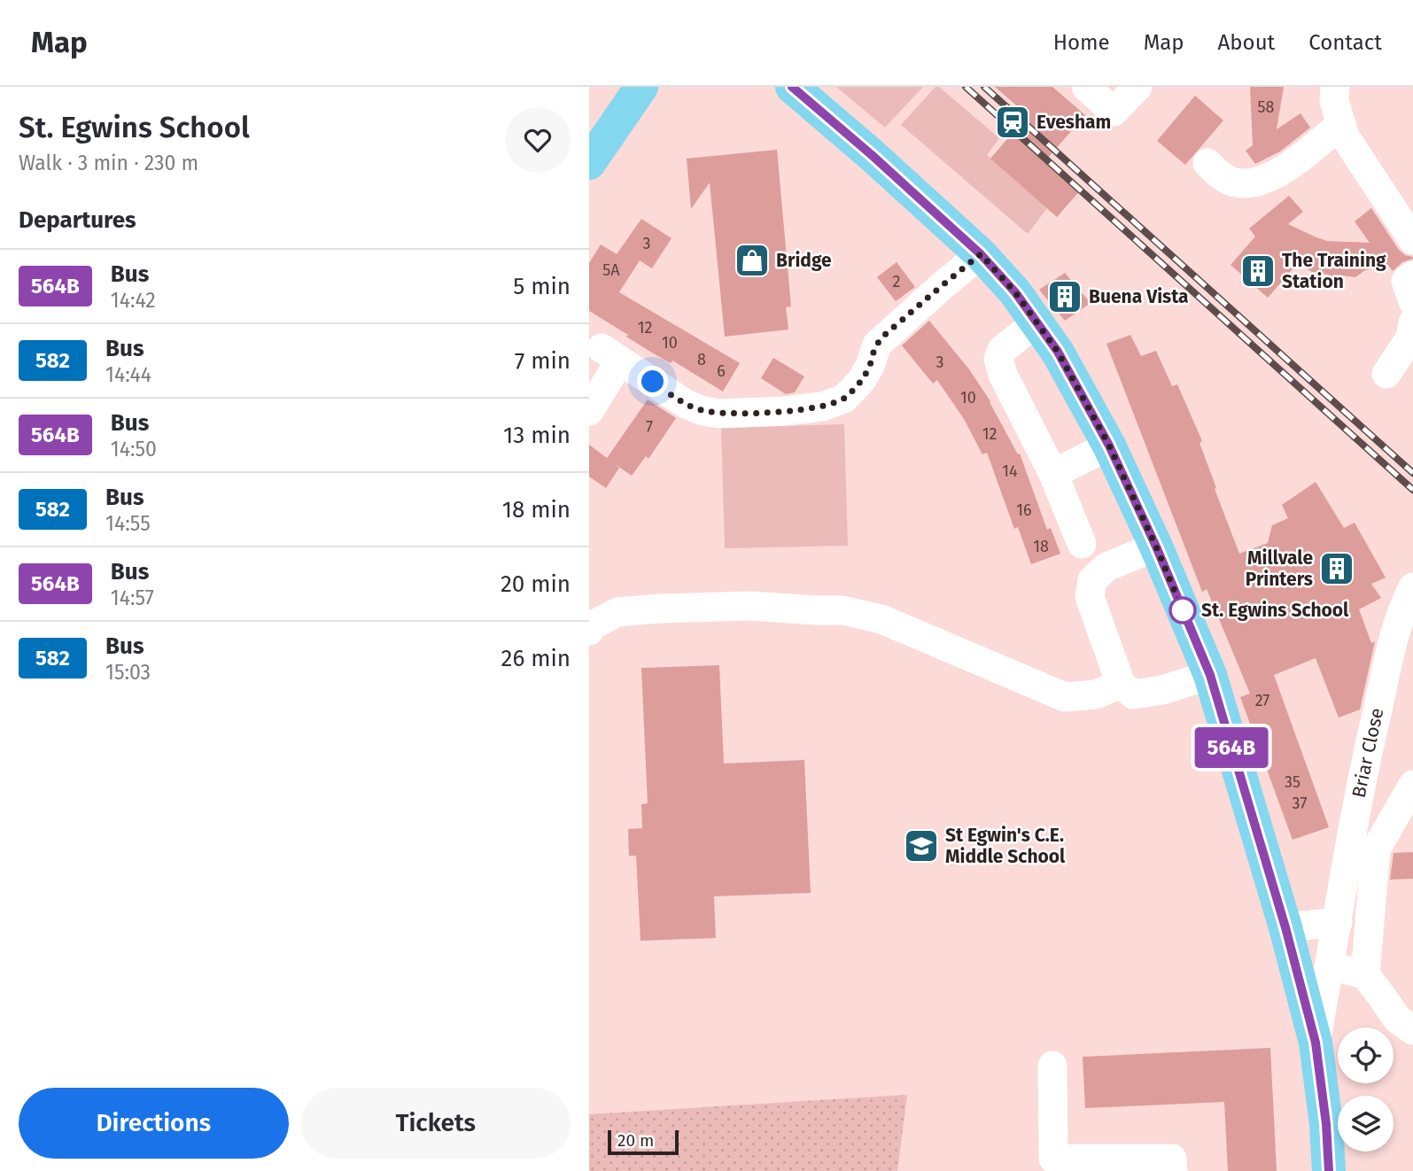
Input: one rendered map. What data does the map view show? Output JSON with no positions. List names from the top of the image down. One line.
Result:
{"streets":{"street":["Briar Close"]},"places":{"station":["Evesham"],"shop":["Bridge"],"building":["The Training Station","Buena Vista","Millvale Printers"],"other":["St. Egwins School"],"school or university":["St Egwin's C.E. Middle School"]},"lines":["bus line 564B"],"house_numbers":["58","3","5A","2","12","10","8","3","6","10","7","12","14","16","18","27","35","37"],"scale_bar":"20 m","page":{"header":"Map","nav":["Home","Map","About","Contact"],"heading":[["St. Egwins School","Walk · 3 min · 230 m"],"Departures"],"on_map":"564B","list":[{"mark":"564B","name":"Bus","note":"14:42","value":"5 min"},{"mark":"582","name":"Bus","note":"14:44","value":"7 min"},{"mark":"564B","name":"Bus","note":"14:50","value":"13 min"},{"mark":"582","name":"Bus","note":"14:55","value":"18 min"},{"mark":"564B","name":"Bus","note":"14:57","value":"20 min"},{"mark":"582","name":"Bus","note":"15:03","value":"26 min"}],"buttons":["Directions","Tickets"],"scale":"20 m"}}
